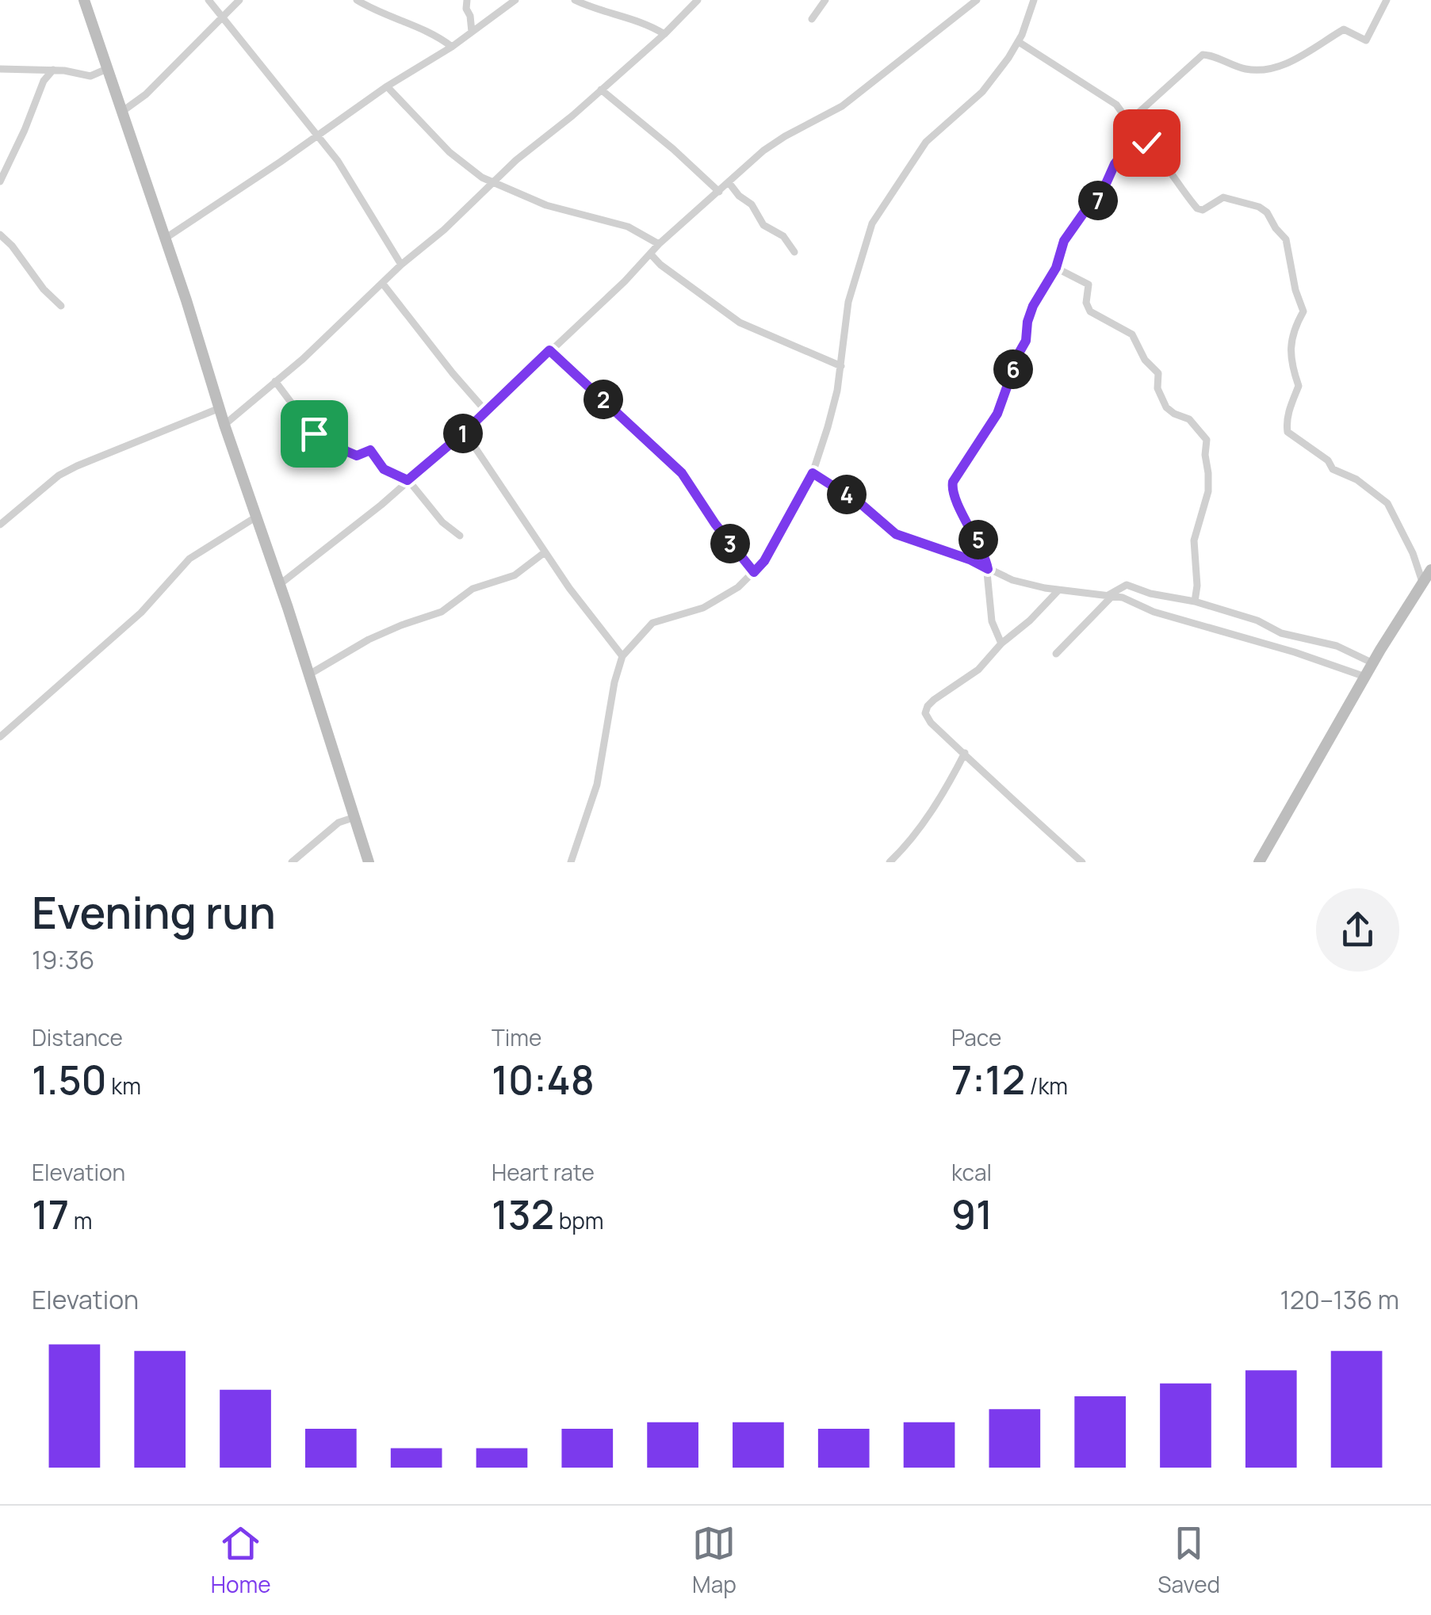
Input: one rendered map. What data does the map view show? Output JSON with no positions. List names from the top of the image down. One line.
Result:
{"page":{"pins":["7","6","2","1","4","5","3"],"heading":["Evening run","19:36"],"stats":[["Distance","1.50 km"],["Time","10:48"],["Pace","7:12 /km"],["Elevation","17 m"],["Heart rate","132 bpm"],["kcal","91"]],"chart":["Elevation","120–136 m"],"tabs":["Home","Map","Saved"]}}
